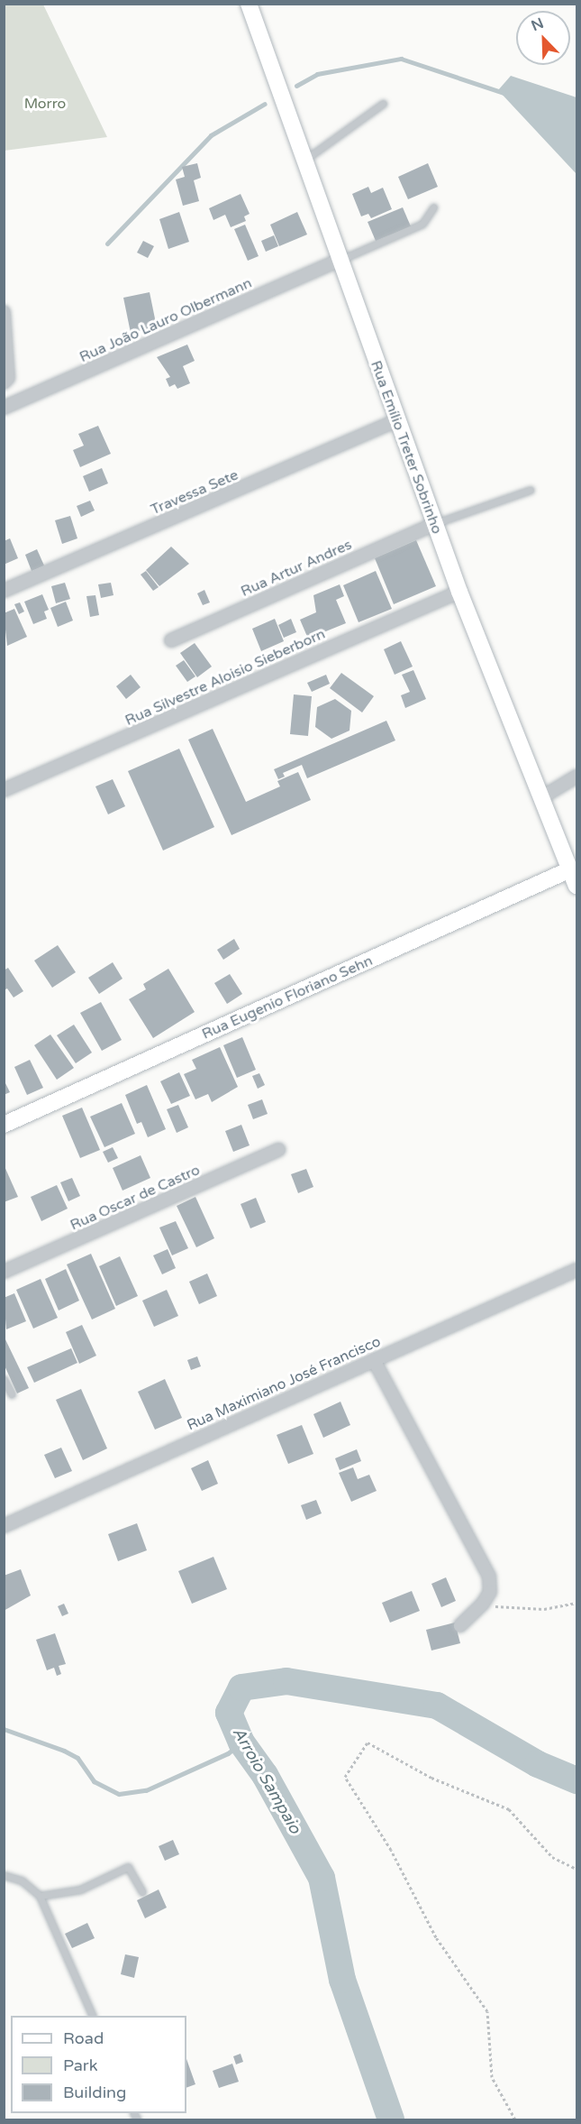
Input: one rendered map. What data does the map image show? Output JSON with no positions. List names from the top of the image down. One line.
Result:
{"streets":{"main road":["Rua Emílio Treter Sobrinho","Rua Eugenio Floriano Sehn"],"street":["Rua João Lauro Olbermann","Travessa Sete","Rua Artur Andres","Rua Silvestre Aloisio Sieberborn","Rua Oscar de Castro","Rua Maximiano José Francisco"]},"crossings":[["Rua João Lauro Olbermann","Rua Emílio Treter Sobrinho"],["Rua Emílio Treter Sobrinho","Travessa Sete"],["Rua Emílio Treter Sobrinho","Rua Artur Andres"],["Rua Emílio Treter Sobrinho","Rua Silvestre Aloisio Sieberborn"],["Rua Emílio Treter Sobrinho","Rua Eugenio Floriano Sehn"]],"water":["Arroio Sampaio"],"parks":["Morro"],"legend":["Road","Park","Building"],"north":"top left"}
